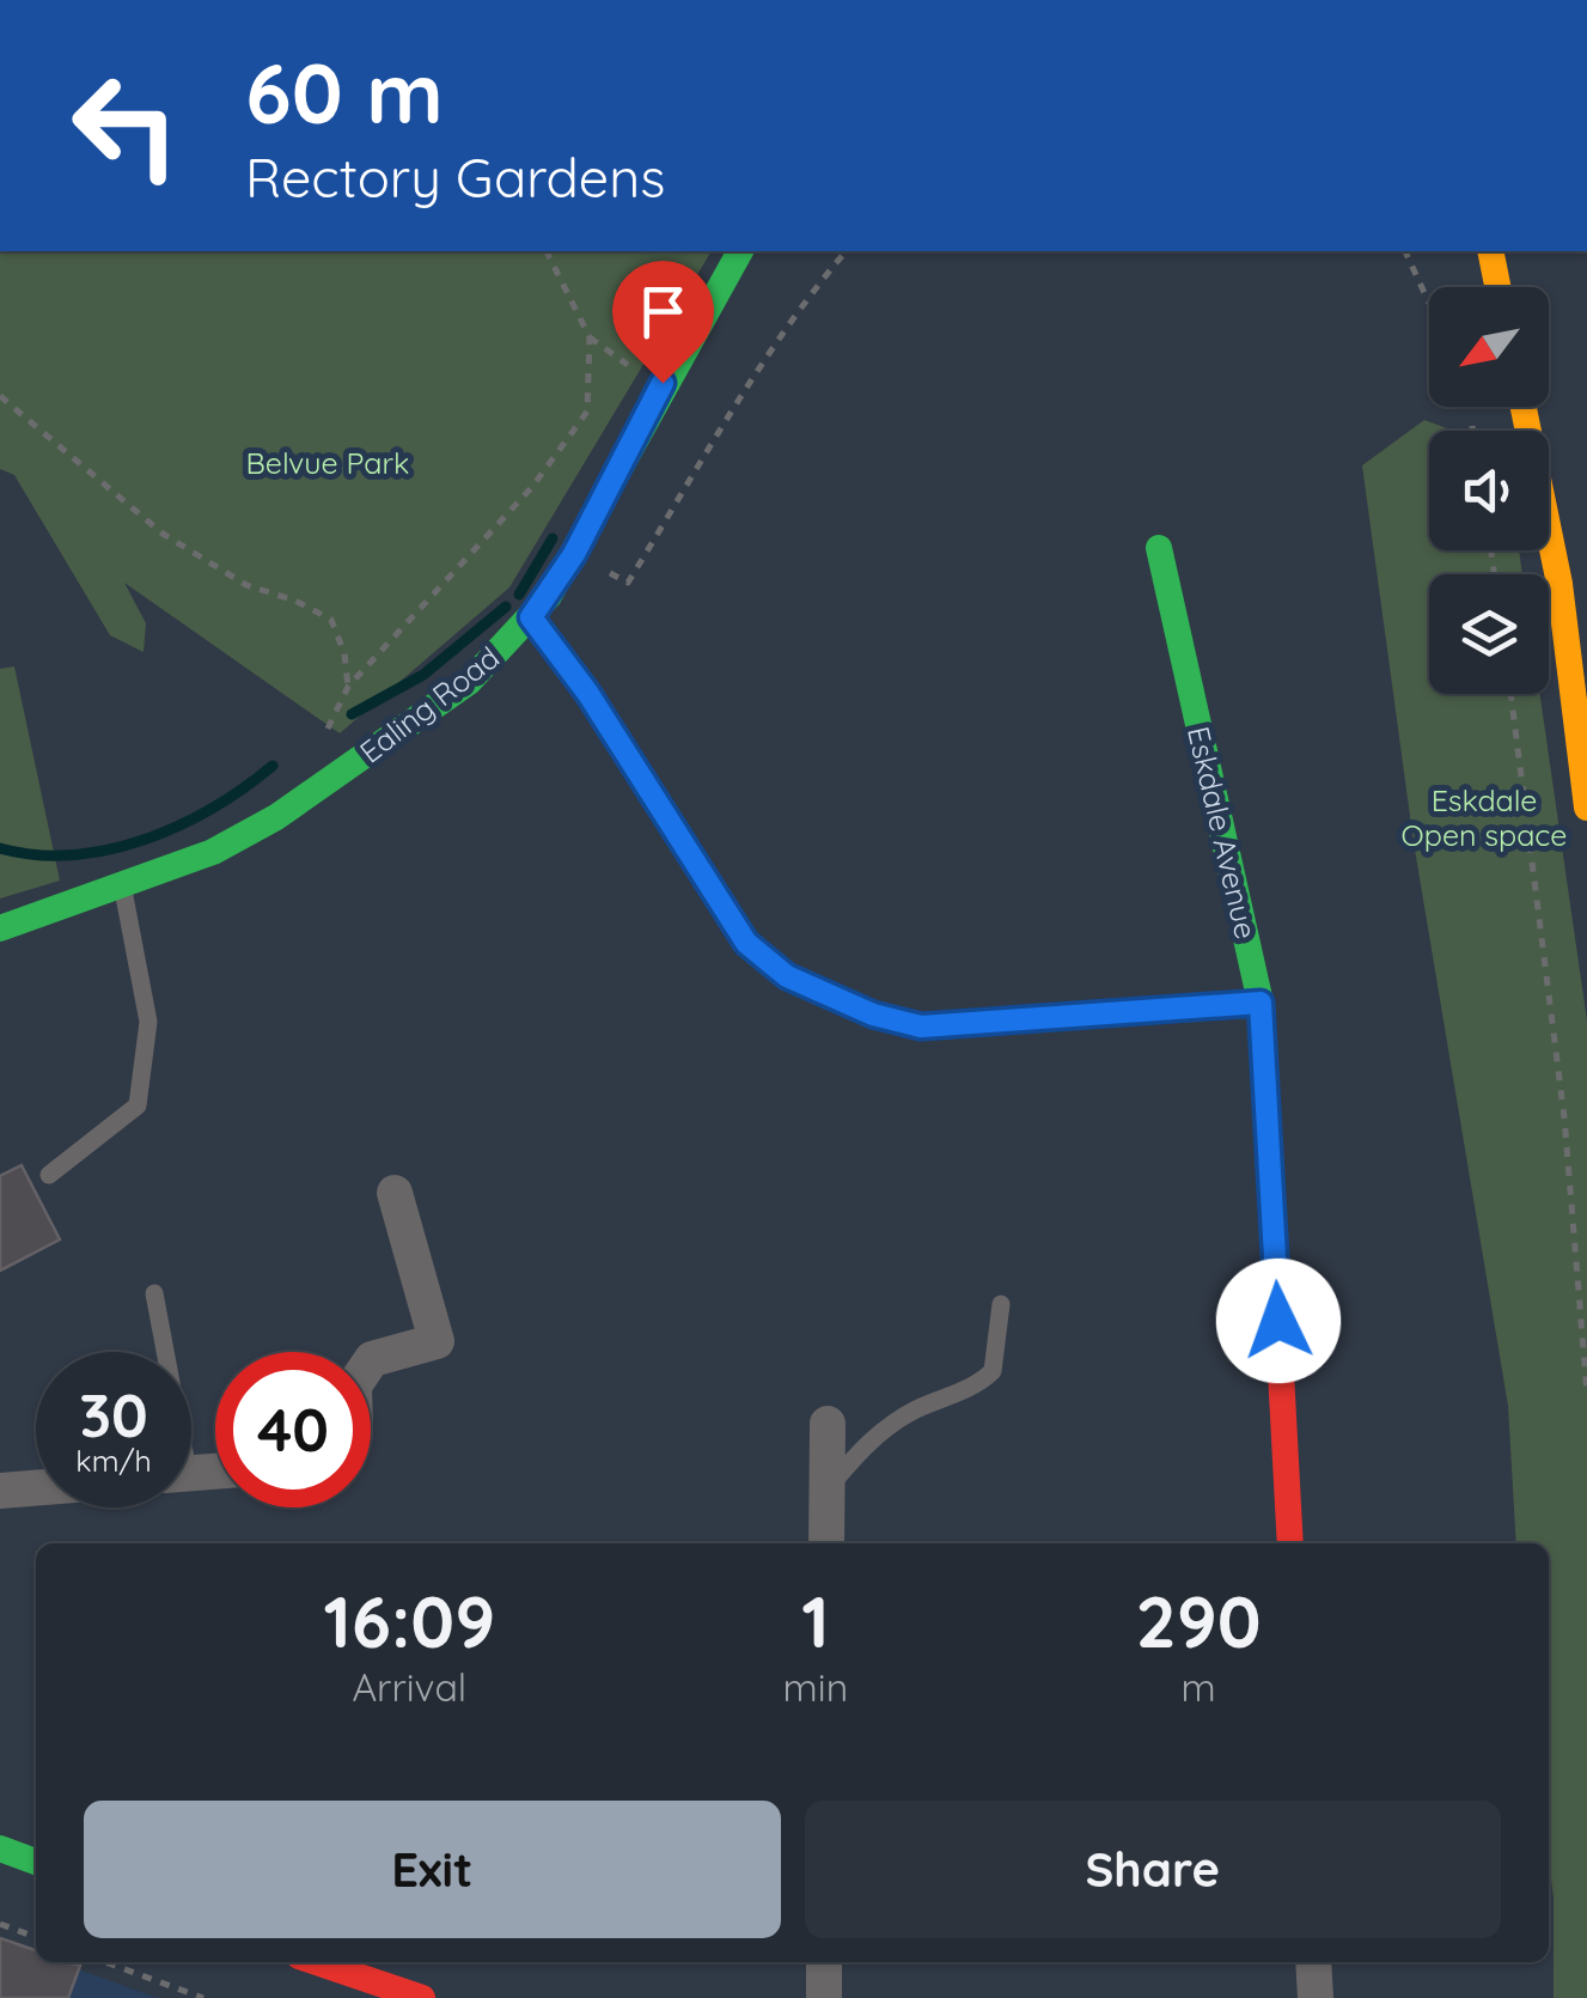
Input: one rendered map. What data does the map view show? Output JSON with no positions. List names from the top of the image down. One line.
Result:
{"streets":{"main road":["Ealing Road","Eskdale Avenue"]},"parks":["Belvue Park","Eskdale Open space"],"north":"bottom left","page":{"turn":["60 m","Rectory Gardens"],"speed":"30 km/h","limit":"40","eta":["16:09","Arrival","1","min","290","m"],"buttons":["Exit","Share"]}}
